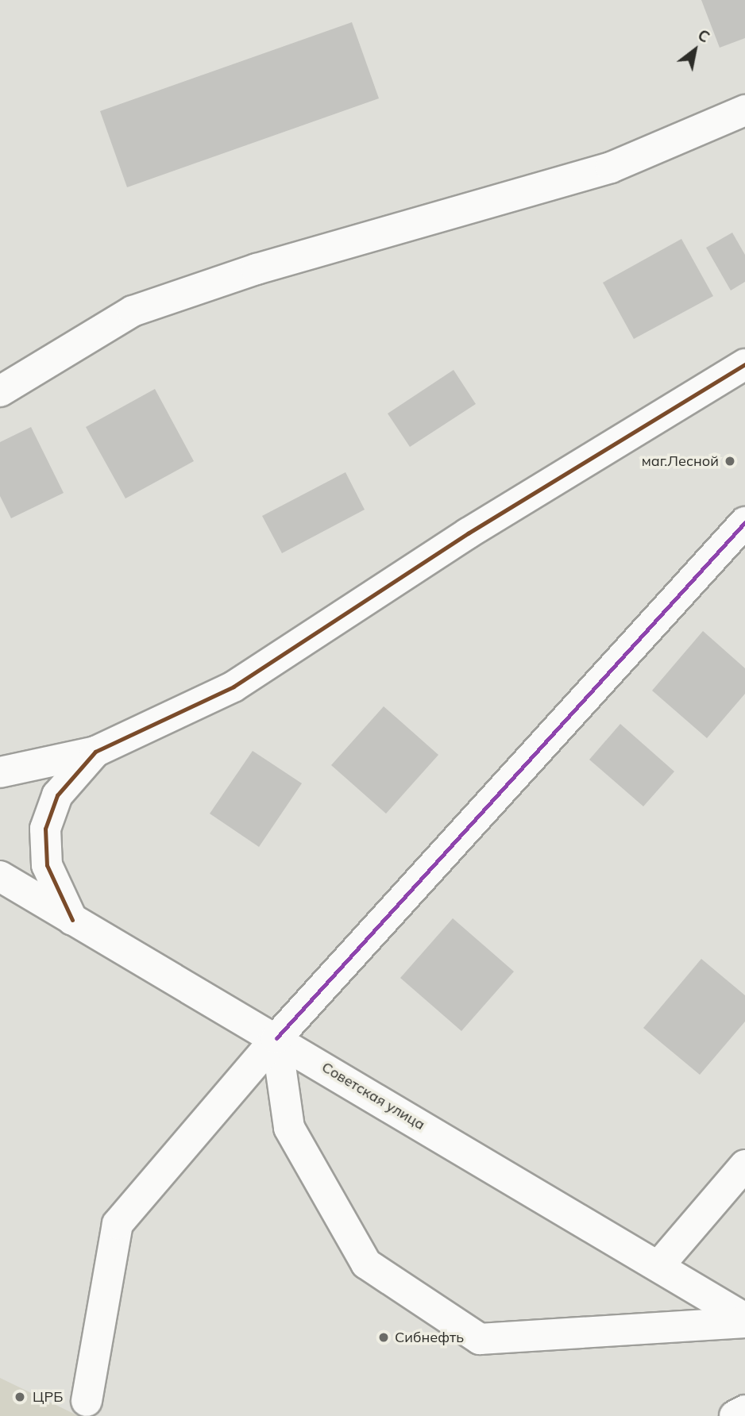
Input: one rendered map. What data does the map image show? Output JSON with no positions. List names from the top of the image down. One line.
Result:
{"streets":{"street":["Советская улица"]},"places":["маг.Лесной","Сибнефть","ЦРБ"],"north":"top right"}
